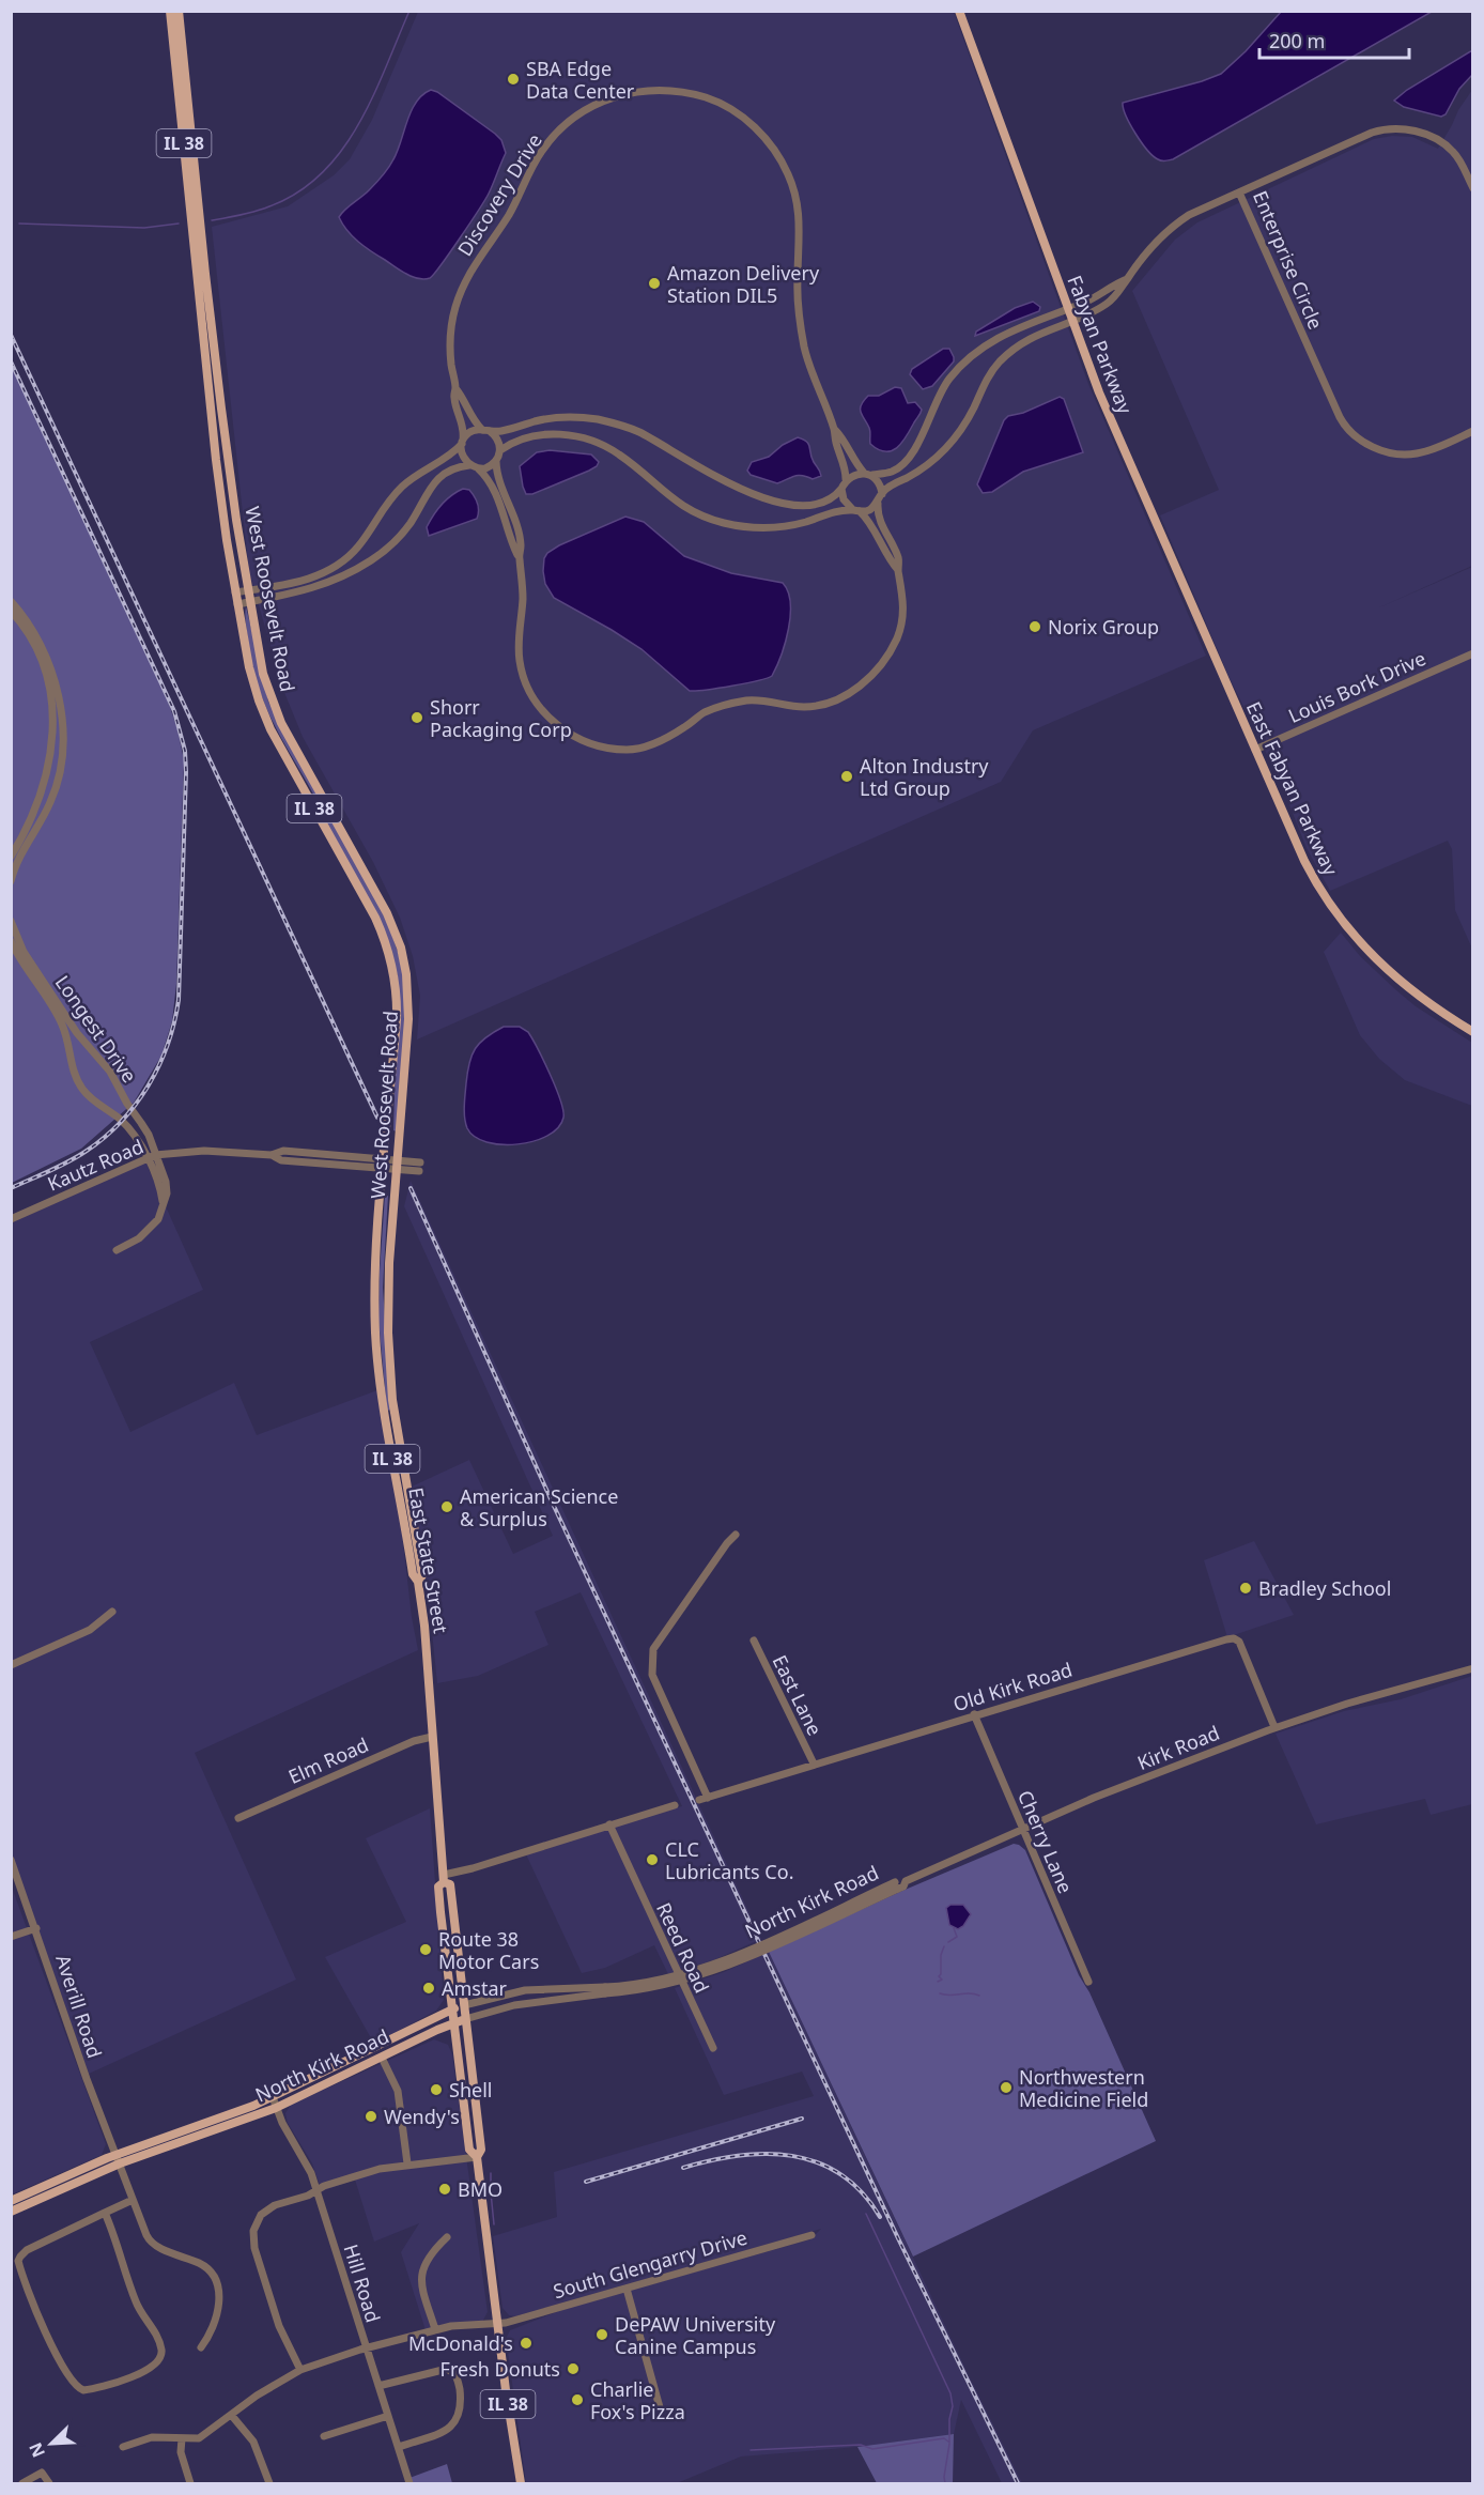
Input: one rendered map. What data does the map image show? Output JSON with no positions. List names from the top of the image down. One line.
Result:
{"streets":{"main road":["IL 38","Fabyan Parkway","West Roosevelt Road","East Fabyan Parkway","East State Street","North Kirk Road"],"street":["Discovery Drive","Enterprise Circle","Louis Bork Drive","Longest Drive","Kautz Road","Old Kirk Road","East Lane","Kirk Road","Elm Road","Cherry Lane","Reed Road","Averill Road","South Glengarry Drive","Hill Road"]},"crossings":[["Fabyan Parkway","East Fabyan Parkway"],["West Roosevelt Road","Kautz Road"],["West Roosevelt Road","East State Street"],["Louis Bork Drive","East Fabyan Parkway"],["Longest Drive","Kautz Road"],["Kautz Road","East State Street"],["East State Street","Elm Road"],["East State Street","North Kirk Road"],["East State Street","South Glengarry Drive"],["Old Kirk Road","East Lane"],["Old Kirk Road","Kirk Road"],["Old Kirk Road","Cherry Lane"],["Kirk Road","Cherry Lane"],["Kirk Road","North Kirk Road"],["North Kirk Road","Averill Road"],["North Kirk Road","Hill Road"],["South Glengarry Drive","Hill Road"]],"places":["SBA Edge Data Center","Amazon Delivery Station DIL5","Norix Group","Shorr Packaging Corp","Alton Industry Ltd Group","American Science & Surplus","Bradley School","CLC Lubricants Co.","Route 38 Motor Cars","Amstar","Northwestern Medicine Field","Shell","Wendy's","BMO","DePAW University Canine Campus","McDonald's","Fresh Donuts","Charlie Fox's Pizza"],"scale_bar":"200 m","north":"bottom left"}
